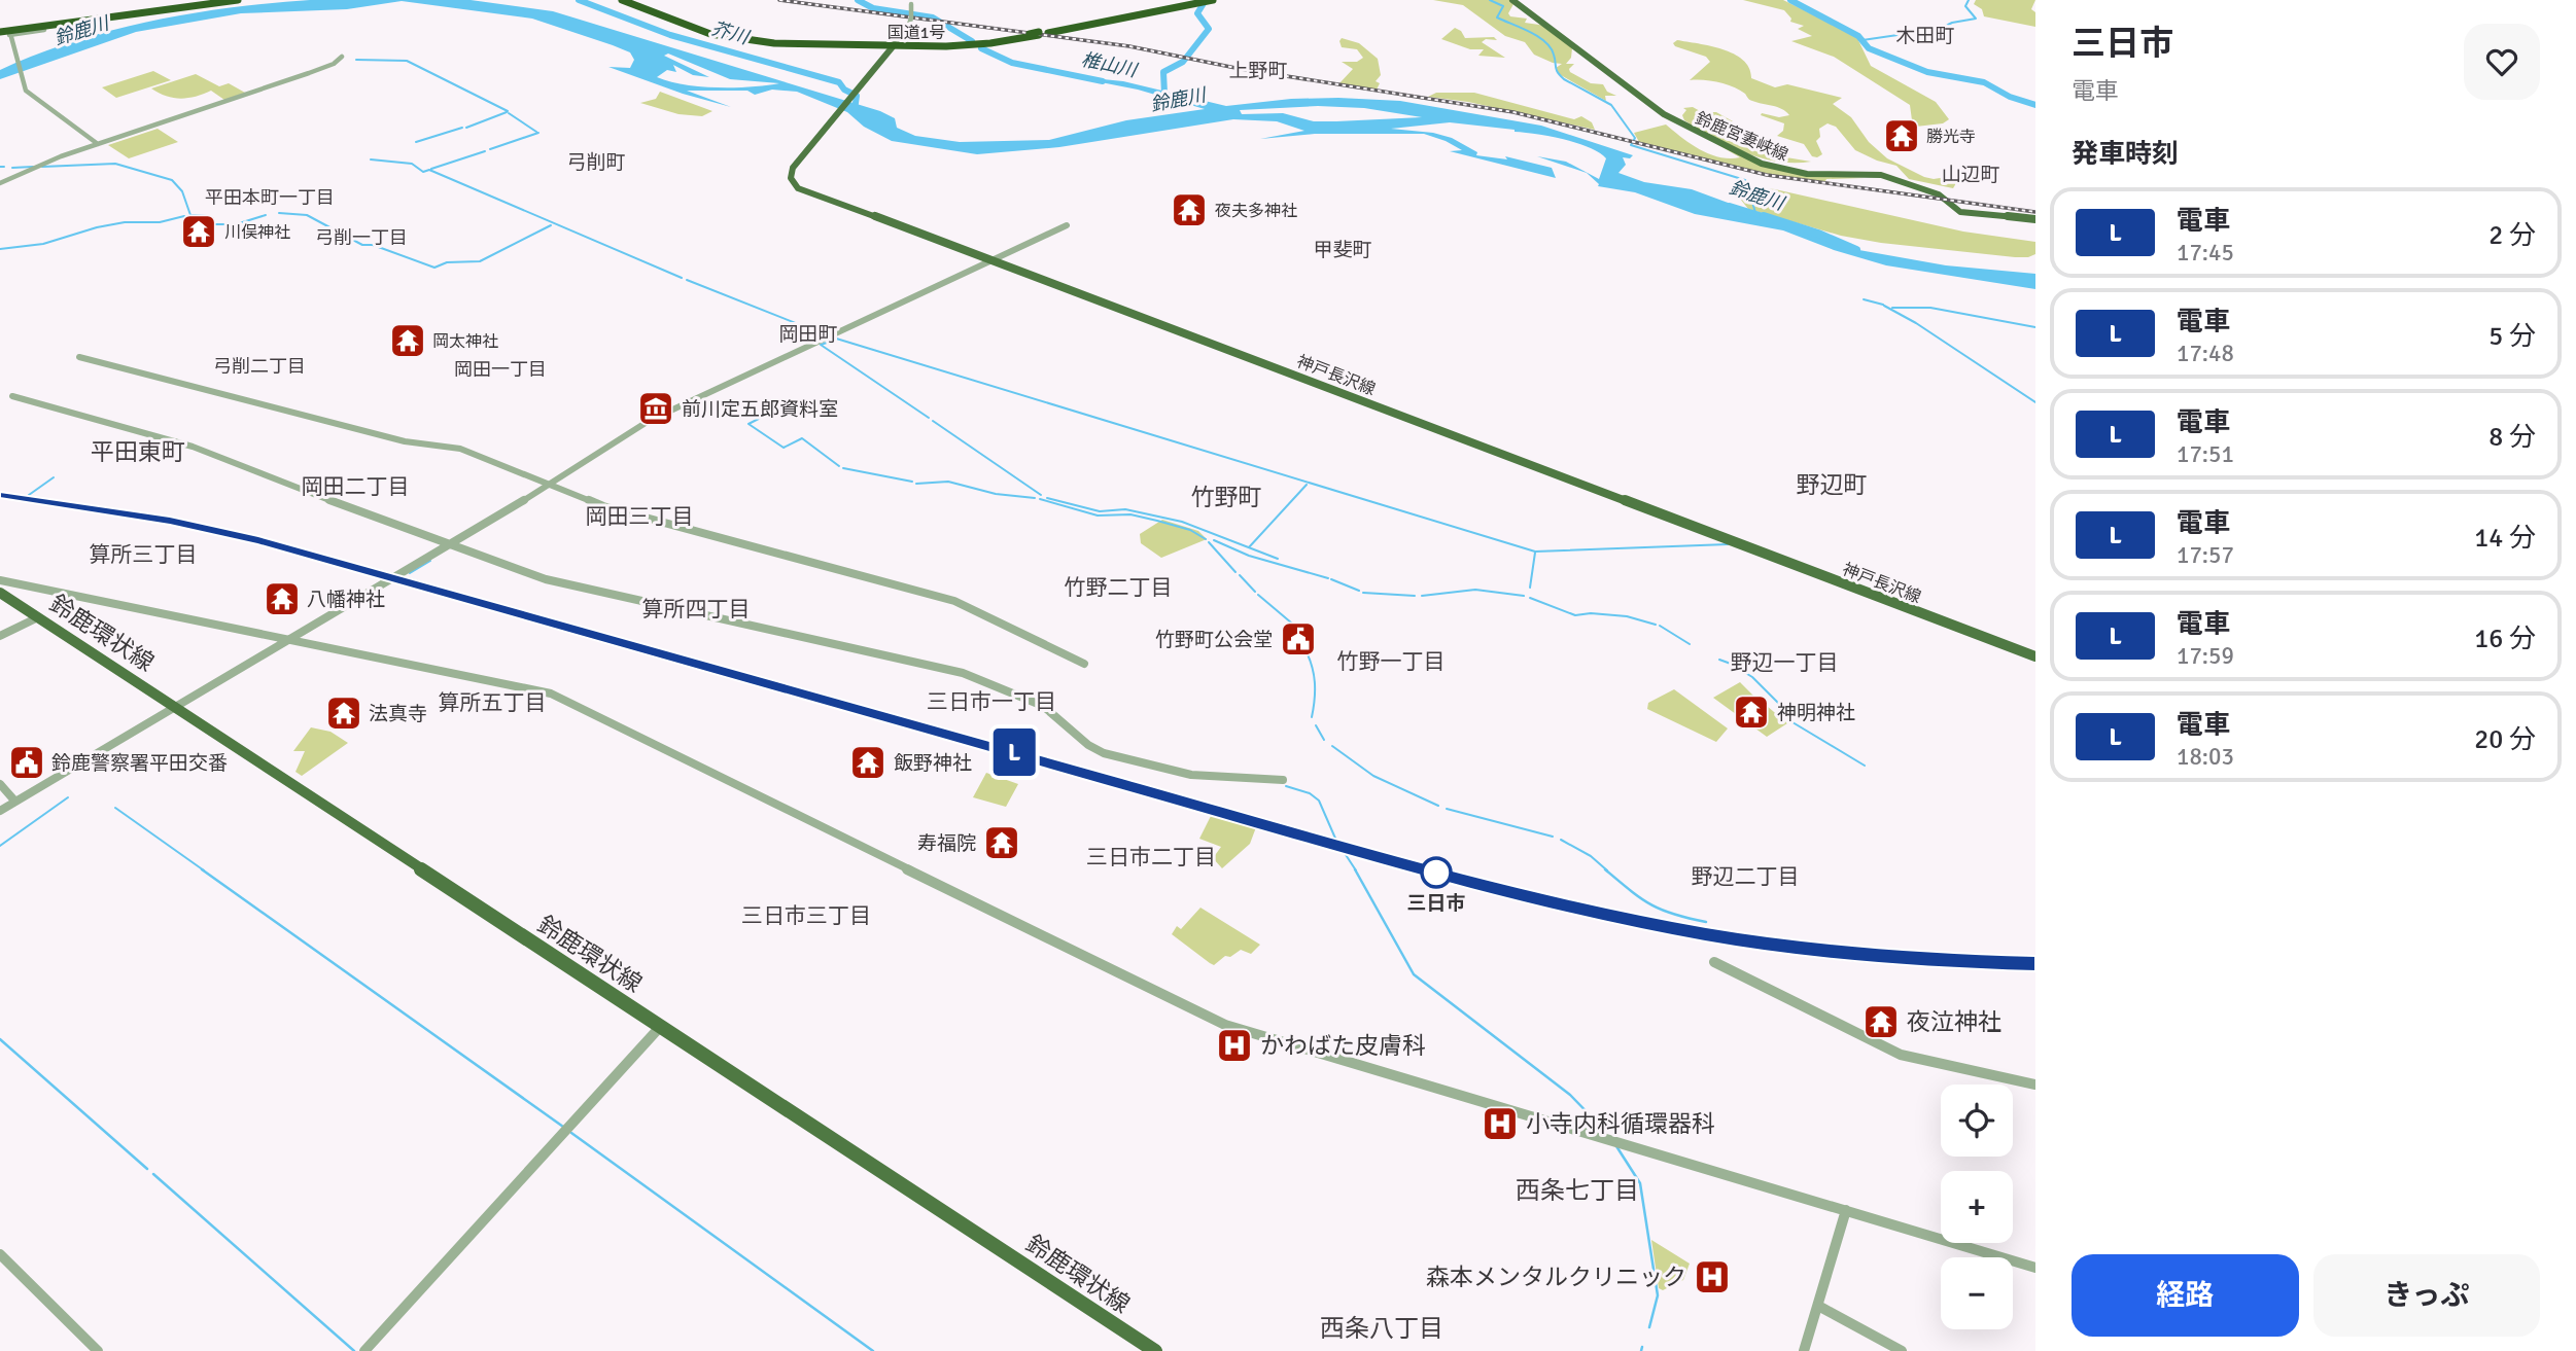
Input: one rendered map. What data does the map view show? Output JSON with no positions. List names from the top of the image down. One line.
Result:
{"streets":{"highway":["国道1号"],"main road":["鈴鹿宮妻峡線","神戸長沢線","鈴鹿環状線"]},"crossings":[["国道1号","神戸長沢線"]],"districts":["木田町","上野町","弓削町","山辺町","平田本町一丁目","弓削一丁目","甲斐町","岡田町","弓削二丁目","岡田一丁目","平田東町","野辺町","岡田二丁目","竹野町","岡田三丁目","算所三丁目","竹野二丁目","算所四丁目","竹野一丁目","野辺一丁目","三日市一丁目","算所五丁目","三日市二丁目","野辺二丁目","三日市三丁目","西条七丁目","西条八丁目"],"water":["鈴鹿川","芥川","椎山川"],"places":{"temple":["勝光寺","夜夫多神社","川俣神社","岡太神社","八幡神社","神明神社","法真寺","飯野神社","寿福院","夜泣神社"],"museum":["前川定五郎資料室"],"public building":["竹野町公会堂","鈴鹿警察署平田交番"],"other":["三日市"],"hospital":["かわばた皮膚科","小寺内科循環器科","森本メンタルクリニック"]},"page":{"on_map":"L","heading":[["三日市","電車"],"発車時刻"],"list":[{"mark":"L","name":"電車","note":"17:45","value":"2 分"},{"mark":"L","name":"電車","note":"17:48","value":"5 分"},{"mark":"L","name":"電車","note":"17:51","value":"8 分"},{"mark":"L","name":"電車","note":"17:57","value":"14 分"},{"mark":"L","name":"電車","note":"17:59","value":"16 分"},{"mark":"L","name":"電車","note":"18:03","value":"20 分"}],"map_buttons":["+","−"],"buttons":["経路","きっぷ"]}}
